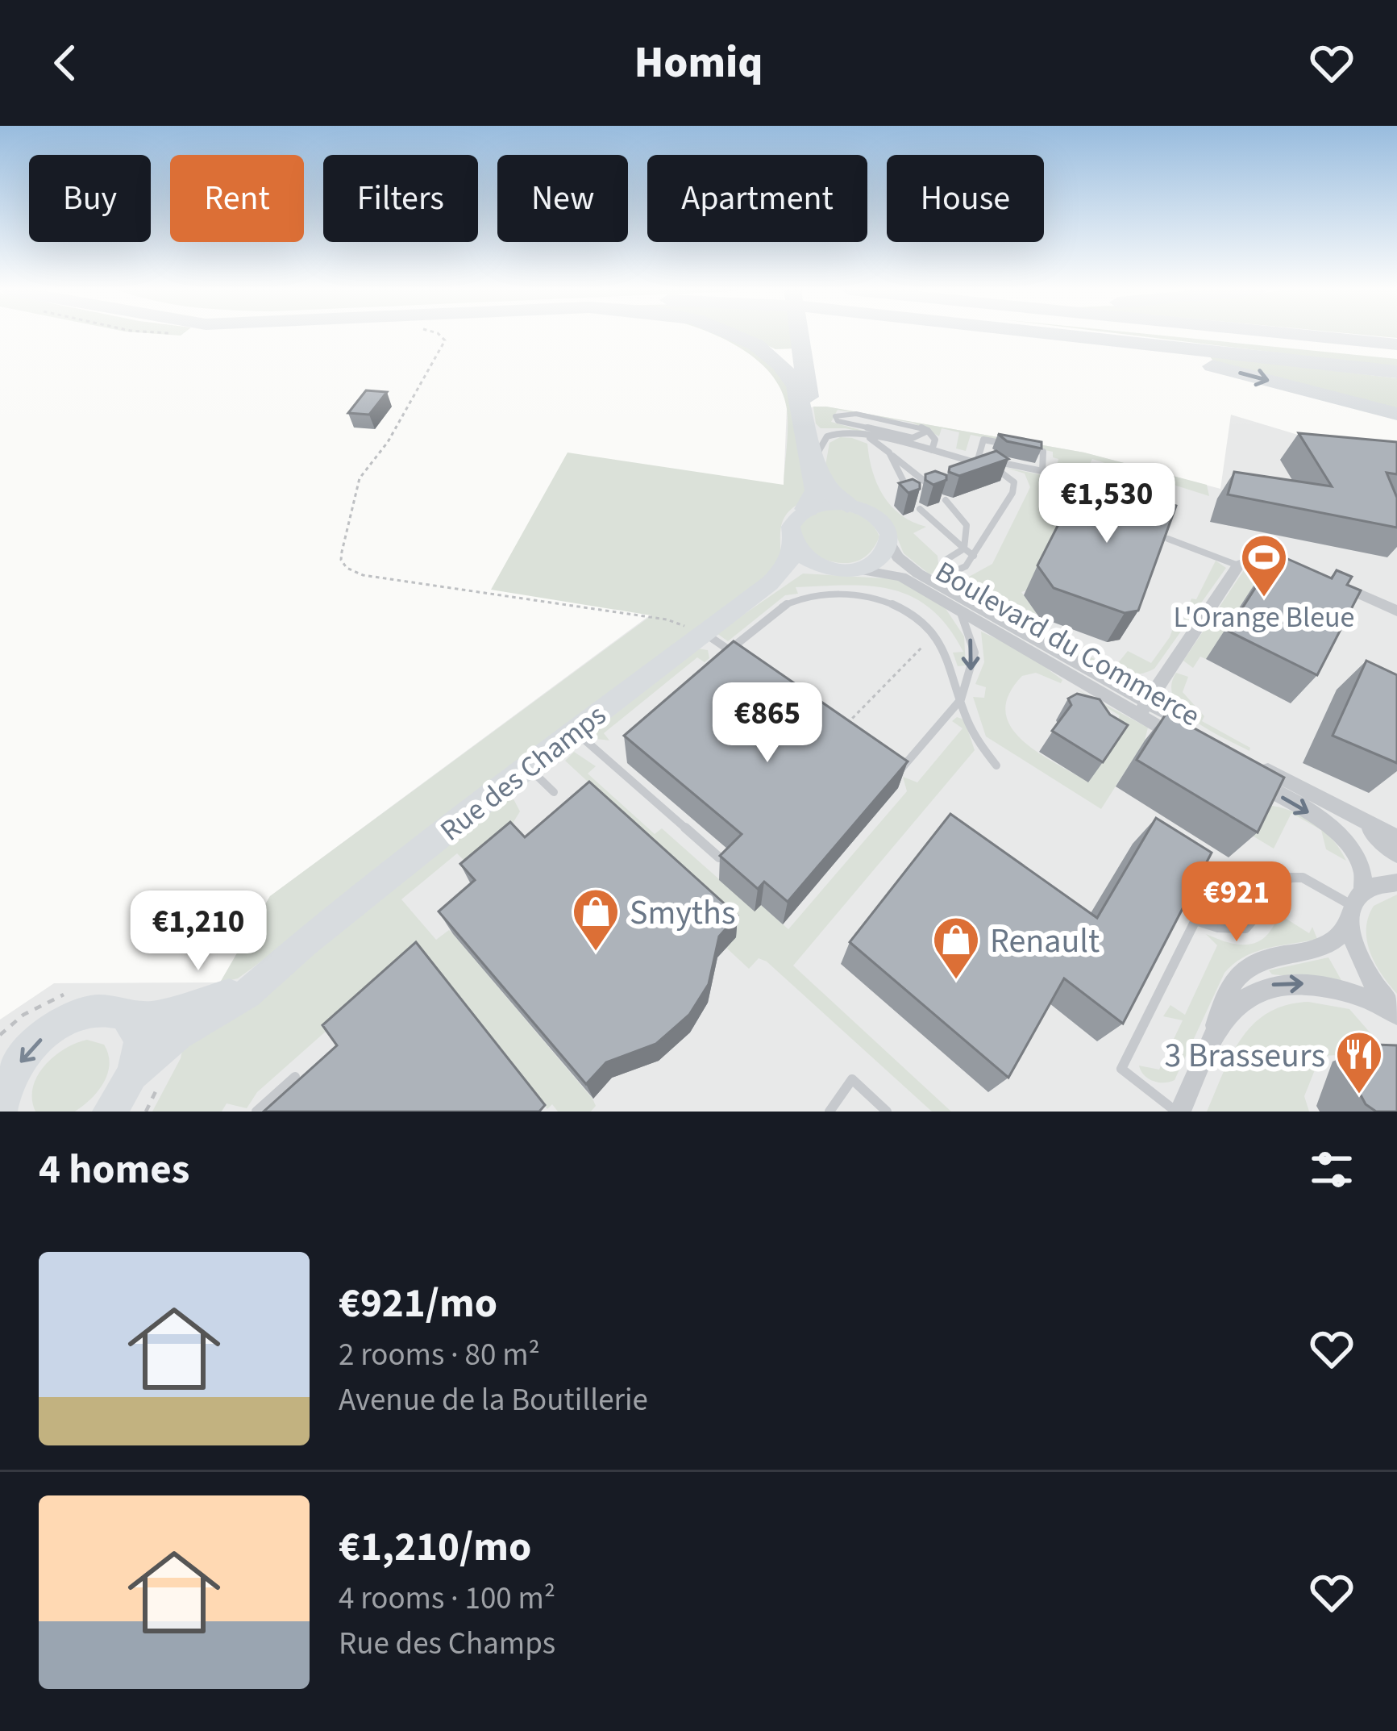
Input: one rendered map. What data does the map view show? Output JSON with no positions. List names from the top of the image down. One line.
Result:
{"streets":{"street":["Boulevard du Commerce","Rue des Champs"]},"crossings":[["Boulevard du Commerce","Rue des Champs"]],"places":{"sports":["L'Orange Bleue"],"shop":["Smyths","Renault"],"restaurant":["3 Brasseurs"]},"page":{"header":"Homiq","chip":["Buy","Rent","Filters","New","Apartment","House"],"price":["€1,530","€865","€921","€1,210"],"heading":"4 homes","list":[{"name":"€921/mo","note":"2 rooms · 80 m² · Avenue de la Boutillerie"},{"name":"€1,210/mo","note":"4 rooms · 100 m² · Rue des Champs"}]}}
